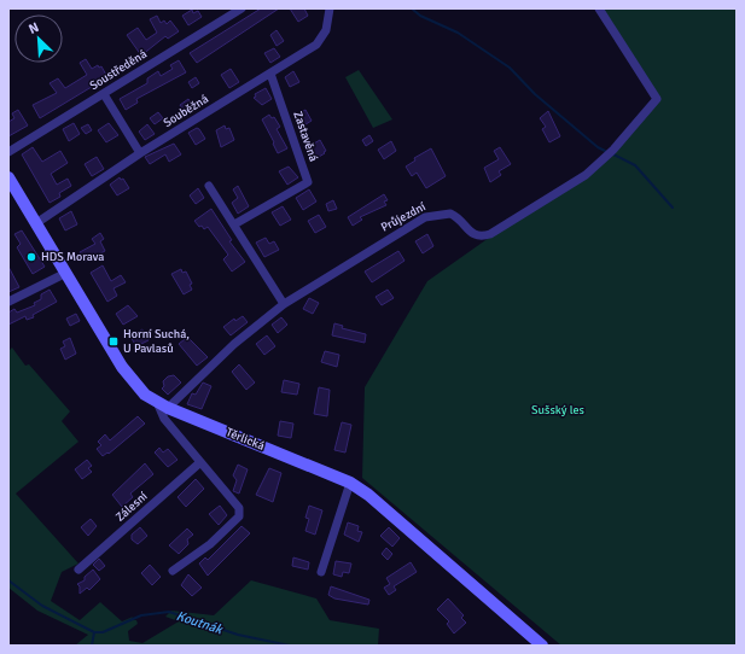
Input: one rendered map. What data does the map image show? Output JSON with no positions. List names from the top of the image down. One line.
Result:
{"streets":{"main road":["Těrlická"],"street":["Soustředěná","Souběžná","Zastavěná","Průjezdní","Zálesní"]},"crossings":[["Souběžná","Zastavěná"],["Souběžná","Těrlická"],["Průjezdní","Těrlická"]],"water":["Koutnák"],"parks":["Sušský les"],"places":{"other":["HDS Morava"],"transit":["Horní Suchá, U Pavlasů"]},"north":"top left"}
